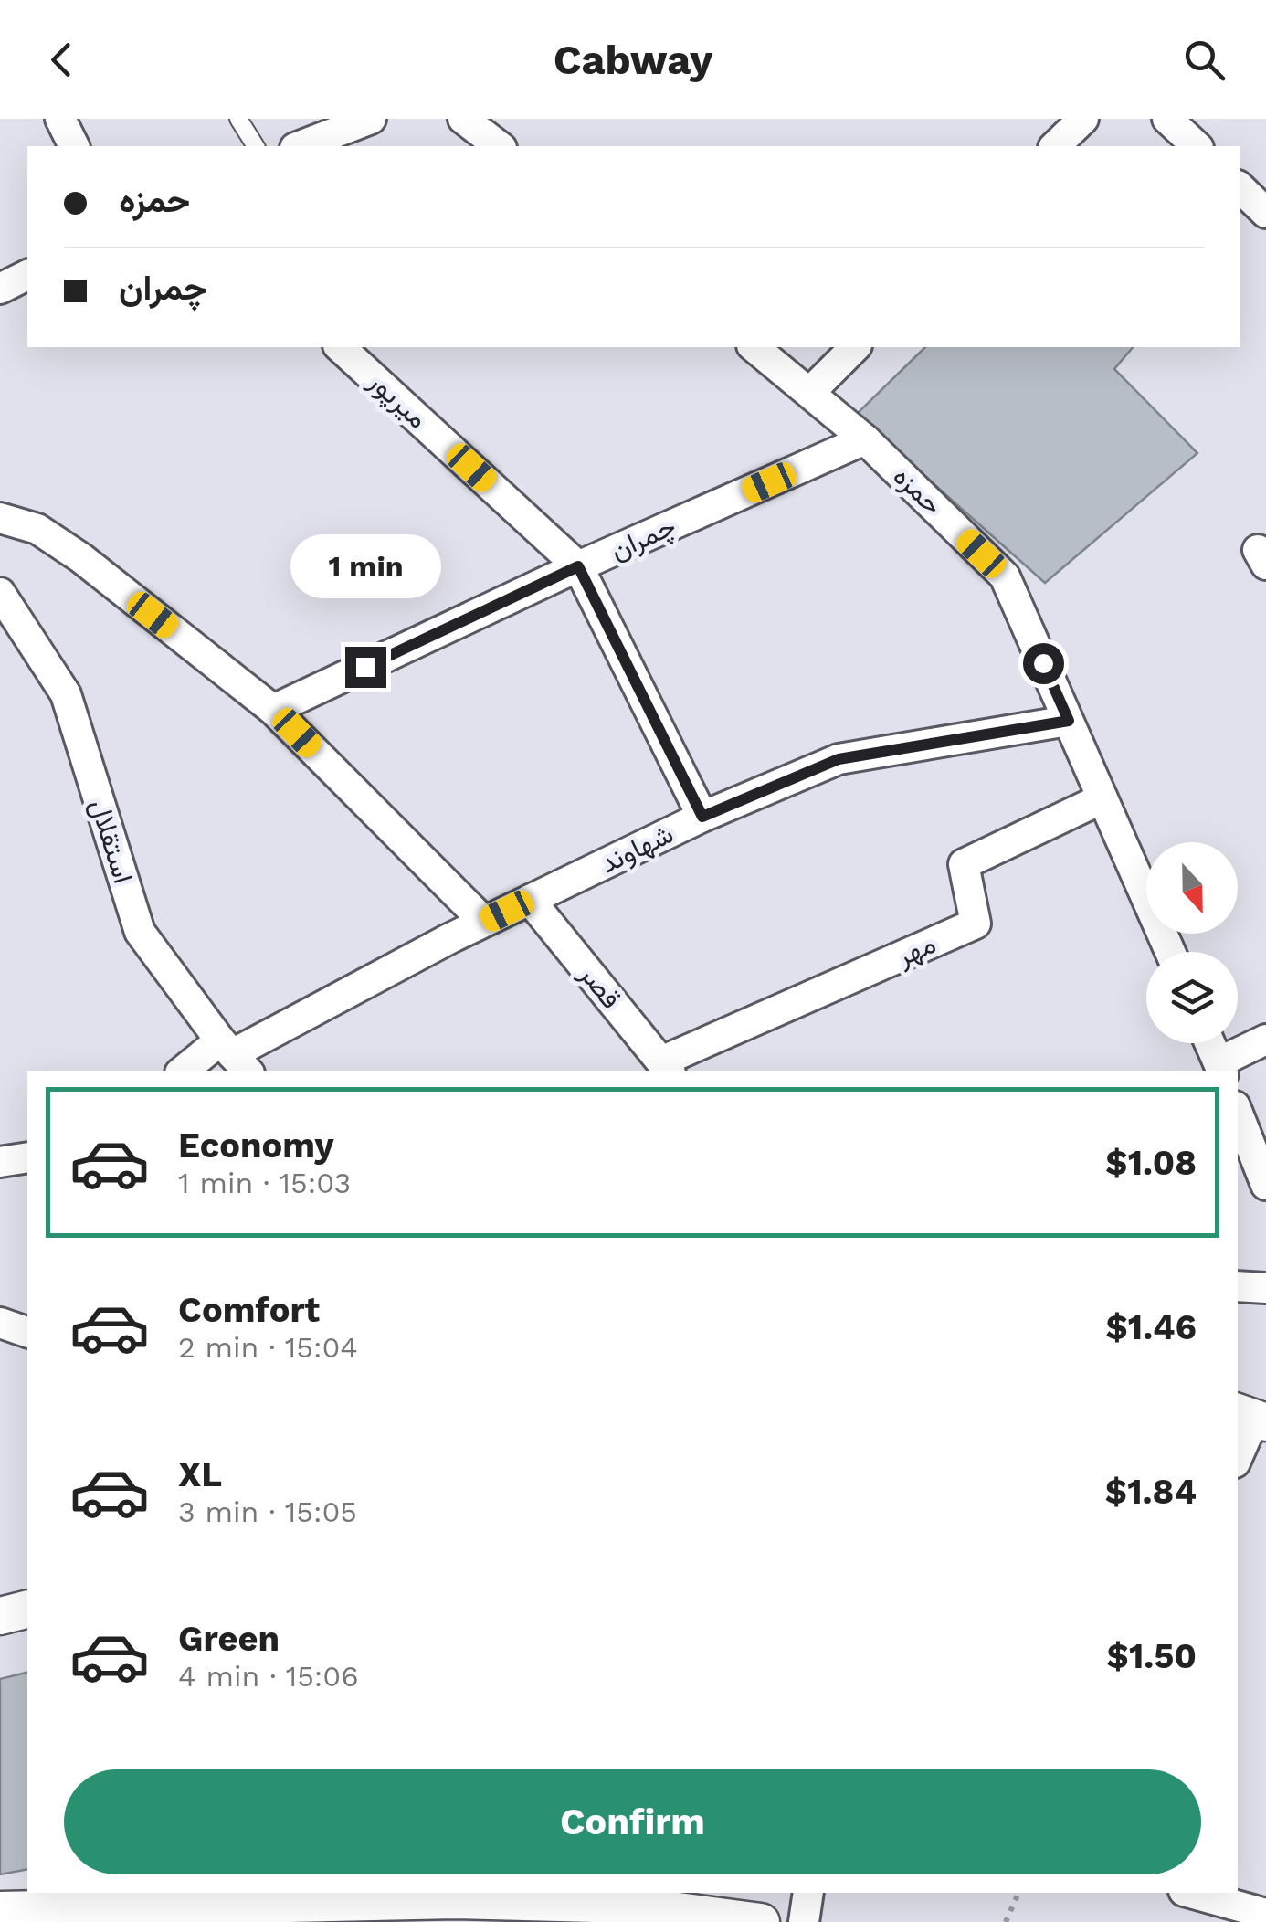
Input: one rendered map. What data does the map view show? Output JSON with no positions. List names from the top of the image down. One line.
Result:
{"streets":{"street":["میرپور","حمزه","چمران","استقلال","شهاوند","مهر","قصر"]},"crossings":[["میرپور","چمران"],["حمزه","چمران"],["حمزه","شهاوند"],["حمزه","مهر"],["استقلال","شهاوند"],["شهاوند","قصر"],["مهر","قصر"]],"north":"bottom","page":{"header":"Cabway","banner":["حمزه","چمران"],"bubble":"1 min","list":[{"name":"Economy","note":"1 min · 15:03","value":"$1.08"},{"name":"Comfort","note":"2 min · 15:04","value":"$1.46"},{"name":"XL","note":"3 min · 15:05","value":"$1.84"},{"name":"Green","note":"4 min · 15:06","value":"$1.50"}],"buttons":"Confirm"}}
